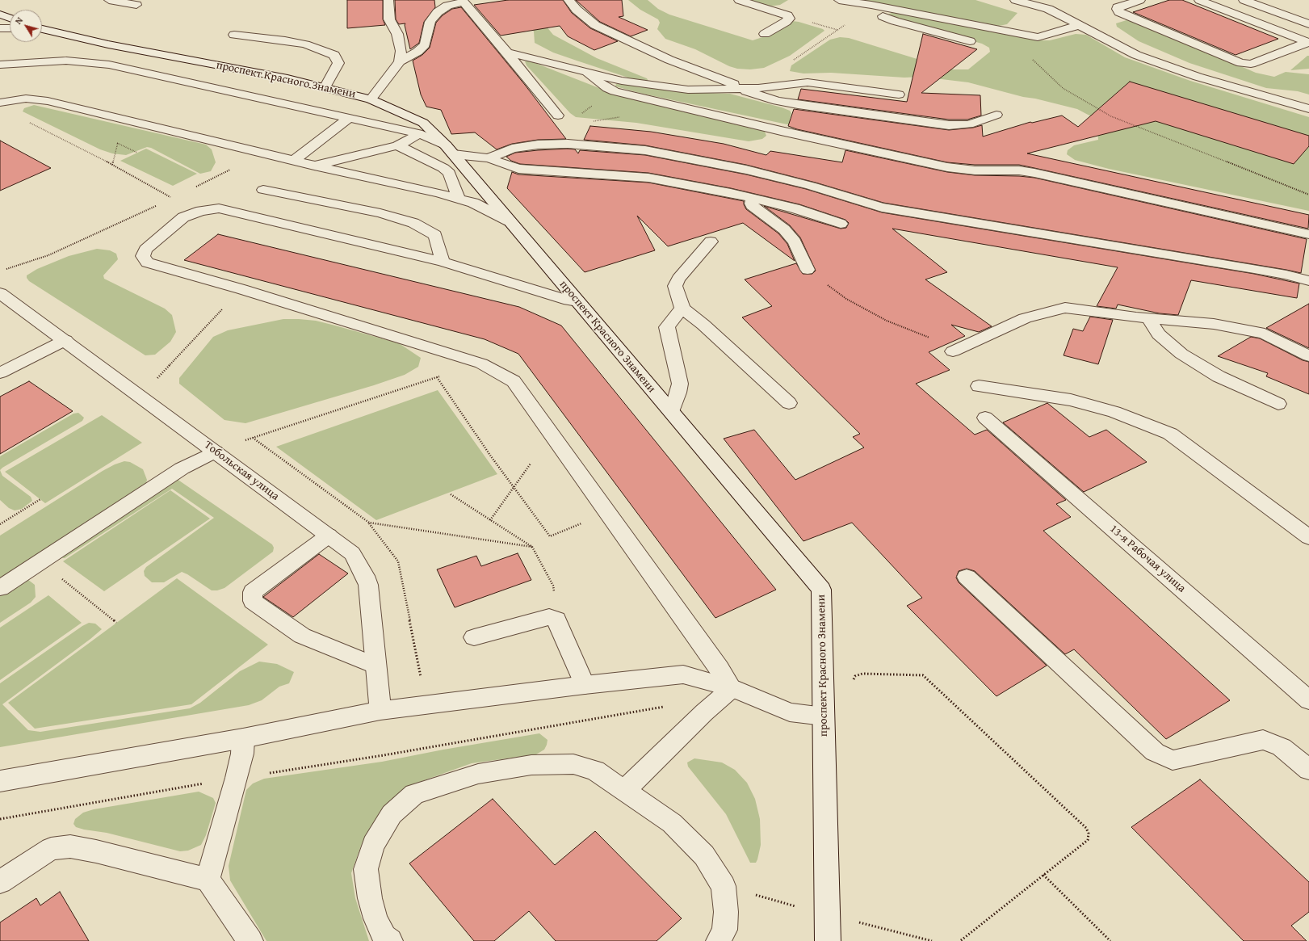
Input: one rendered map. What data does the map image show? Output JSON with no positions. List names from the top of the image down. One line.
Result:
{"streets":{"main road":["проспект Красного Знамени","Тобольская улица","13-я Рабочая улица"]},"north":"top left"}
